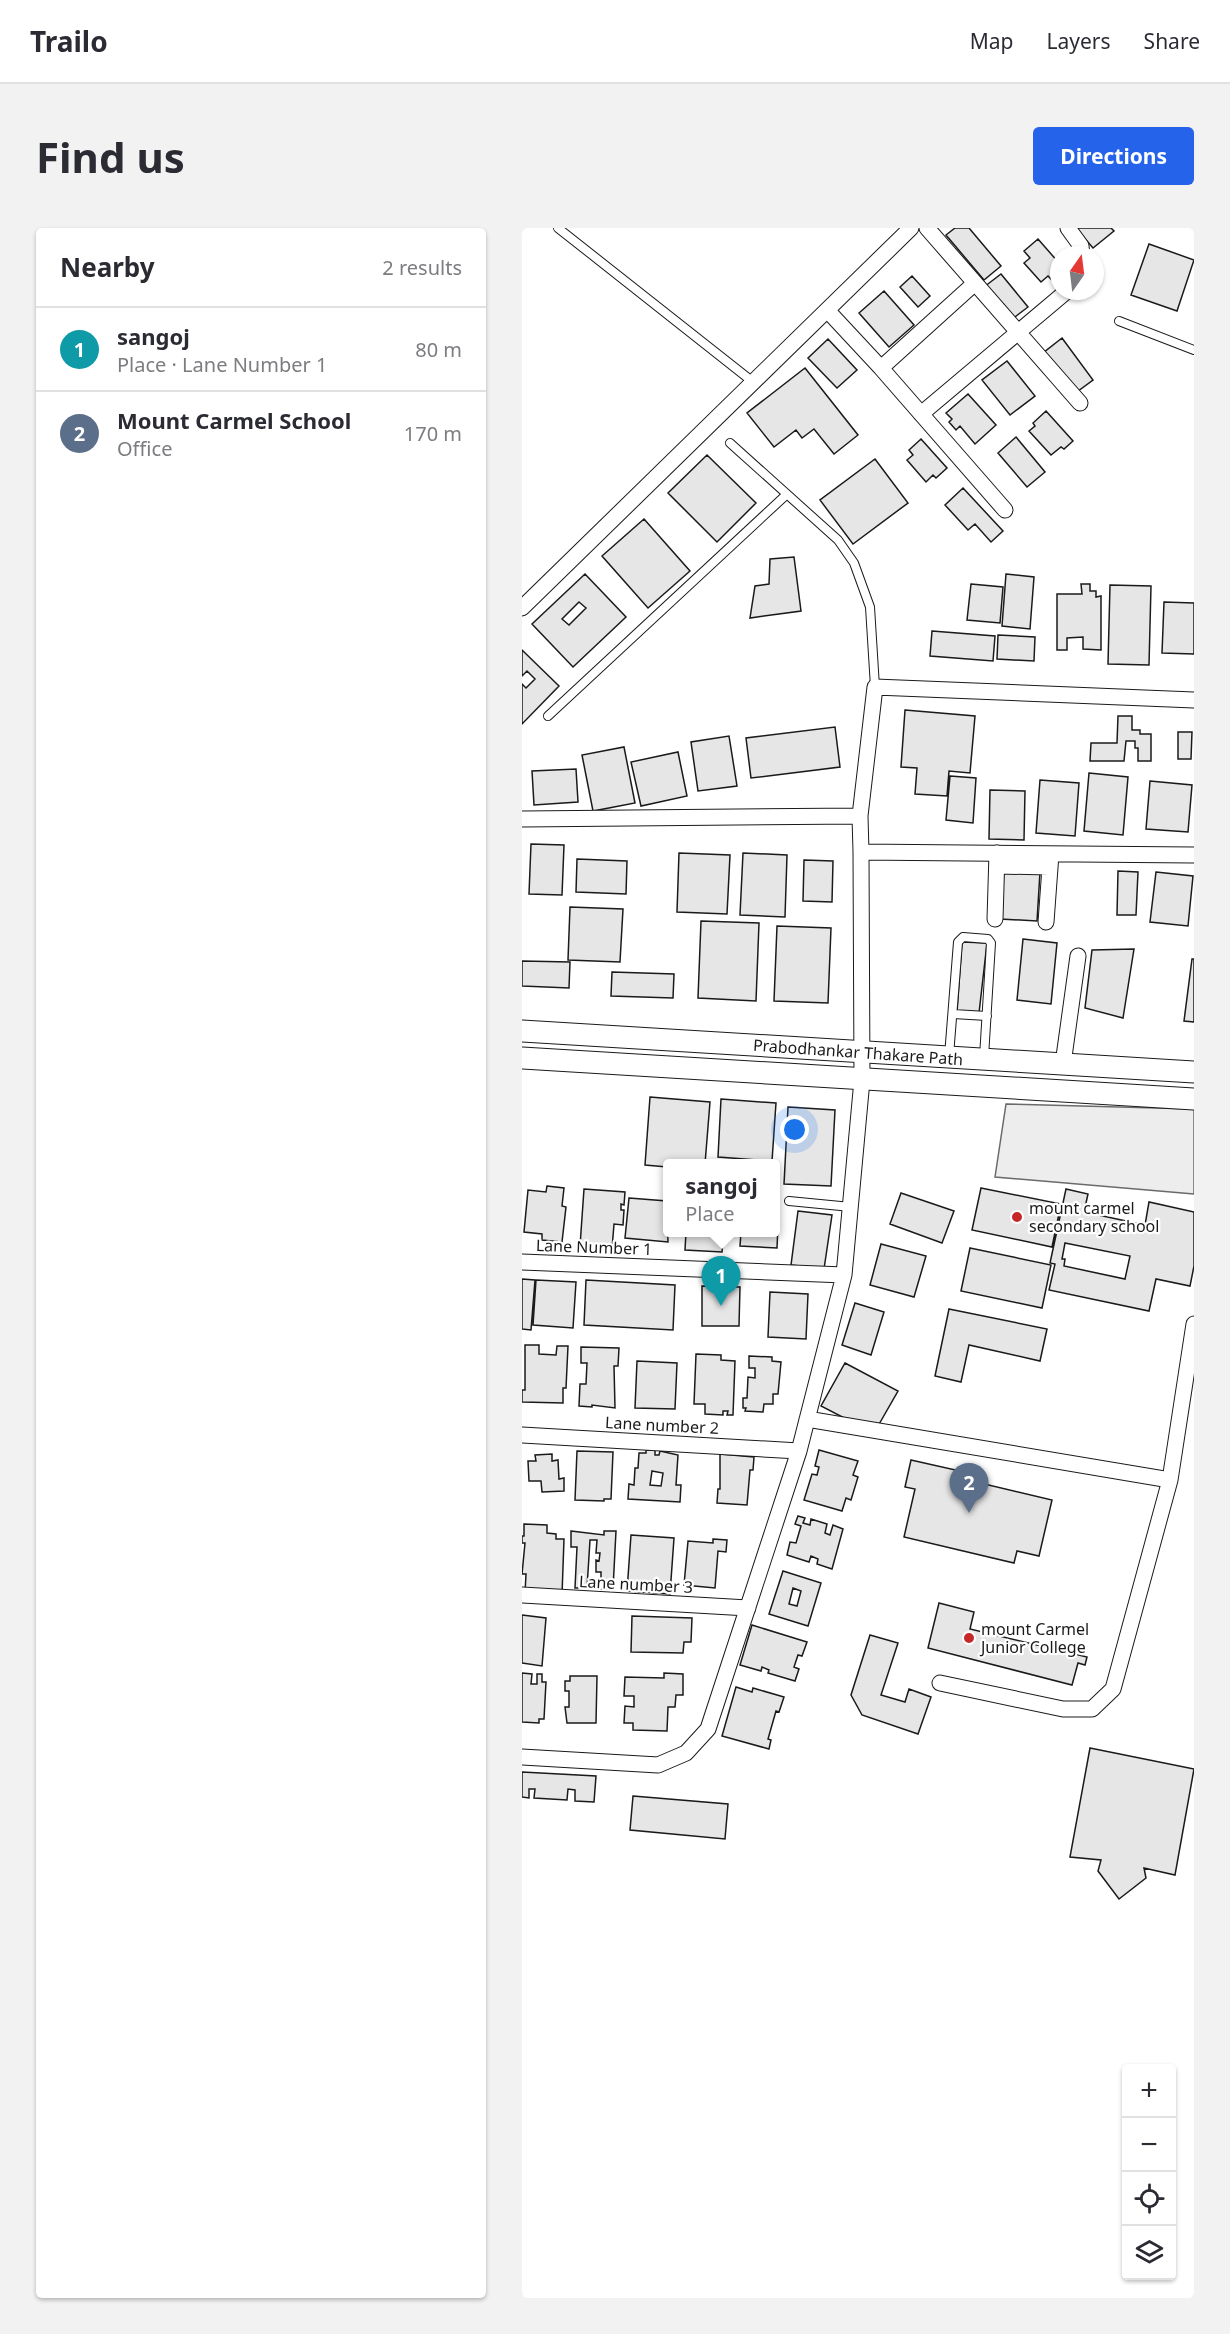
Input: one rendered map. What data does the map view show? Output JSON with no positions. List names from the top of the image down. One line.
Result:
{"streets":{"main road":["Prabodhankar Thakare Path"],"street":["Lane Number 1","Lane number 2","Lane number 3"]},"places":["mount carmel secondary school","mount Carmel Junior College"],"north":"top","page":{"header":"Trailo","nav":["Map","Layers","Share"],"buttons":"Directions","title":"Find us","heading":["Nearby","2 results"],"list":[{"mark":"1","name":"sangoj","note":"Place · Lane Number 1","value":"80 m"},{"mark":"2","name":"Mount Carmel School","note":"Office","value":"170 m"}],"popup":["sangoj","Place"],"pins":["1","2"],"map_buttons":["+","−"]}}
